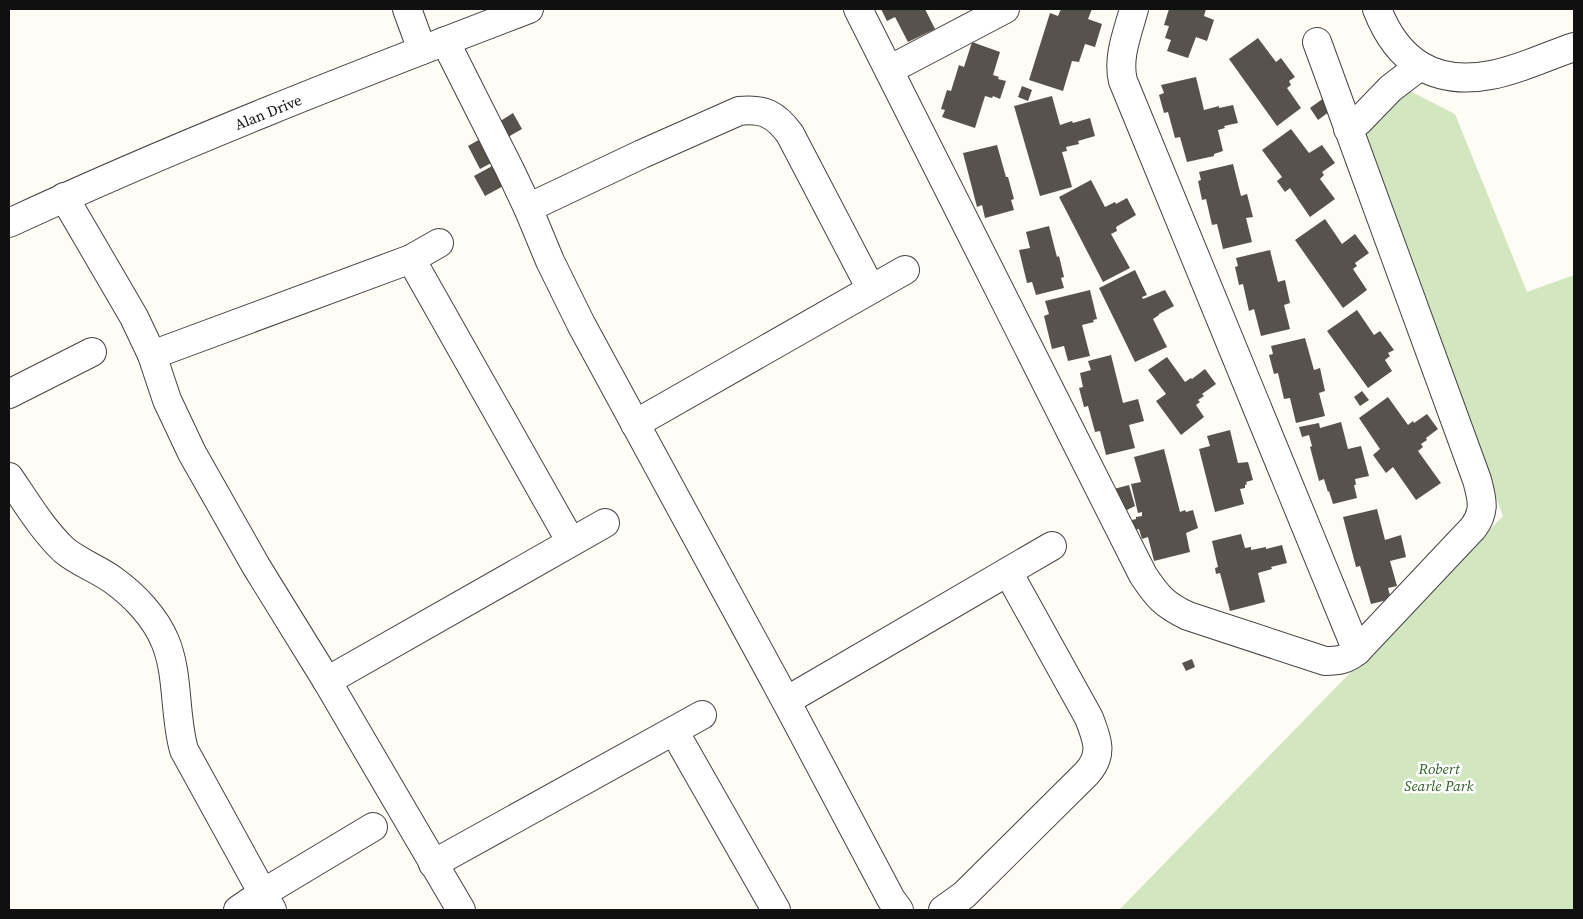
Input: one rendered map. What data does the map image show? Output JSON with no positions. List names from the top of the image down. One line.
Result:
{"streets":{"street":["Alan Drive"]},"parks":["Robert Searle Park"]}
